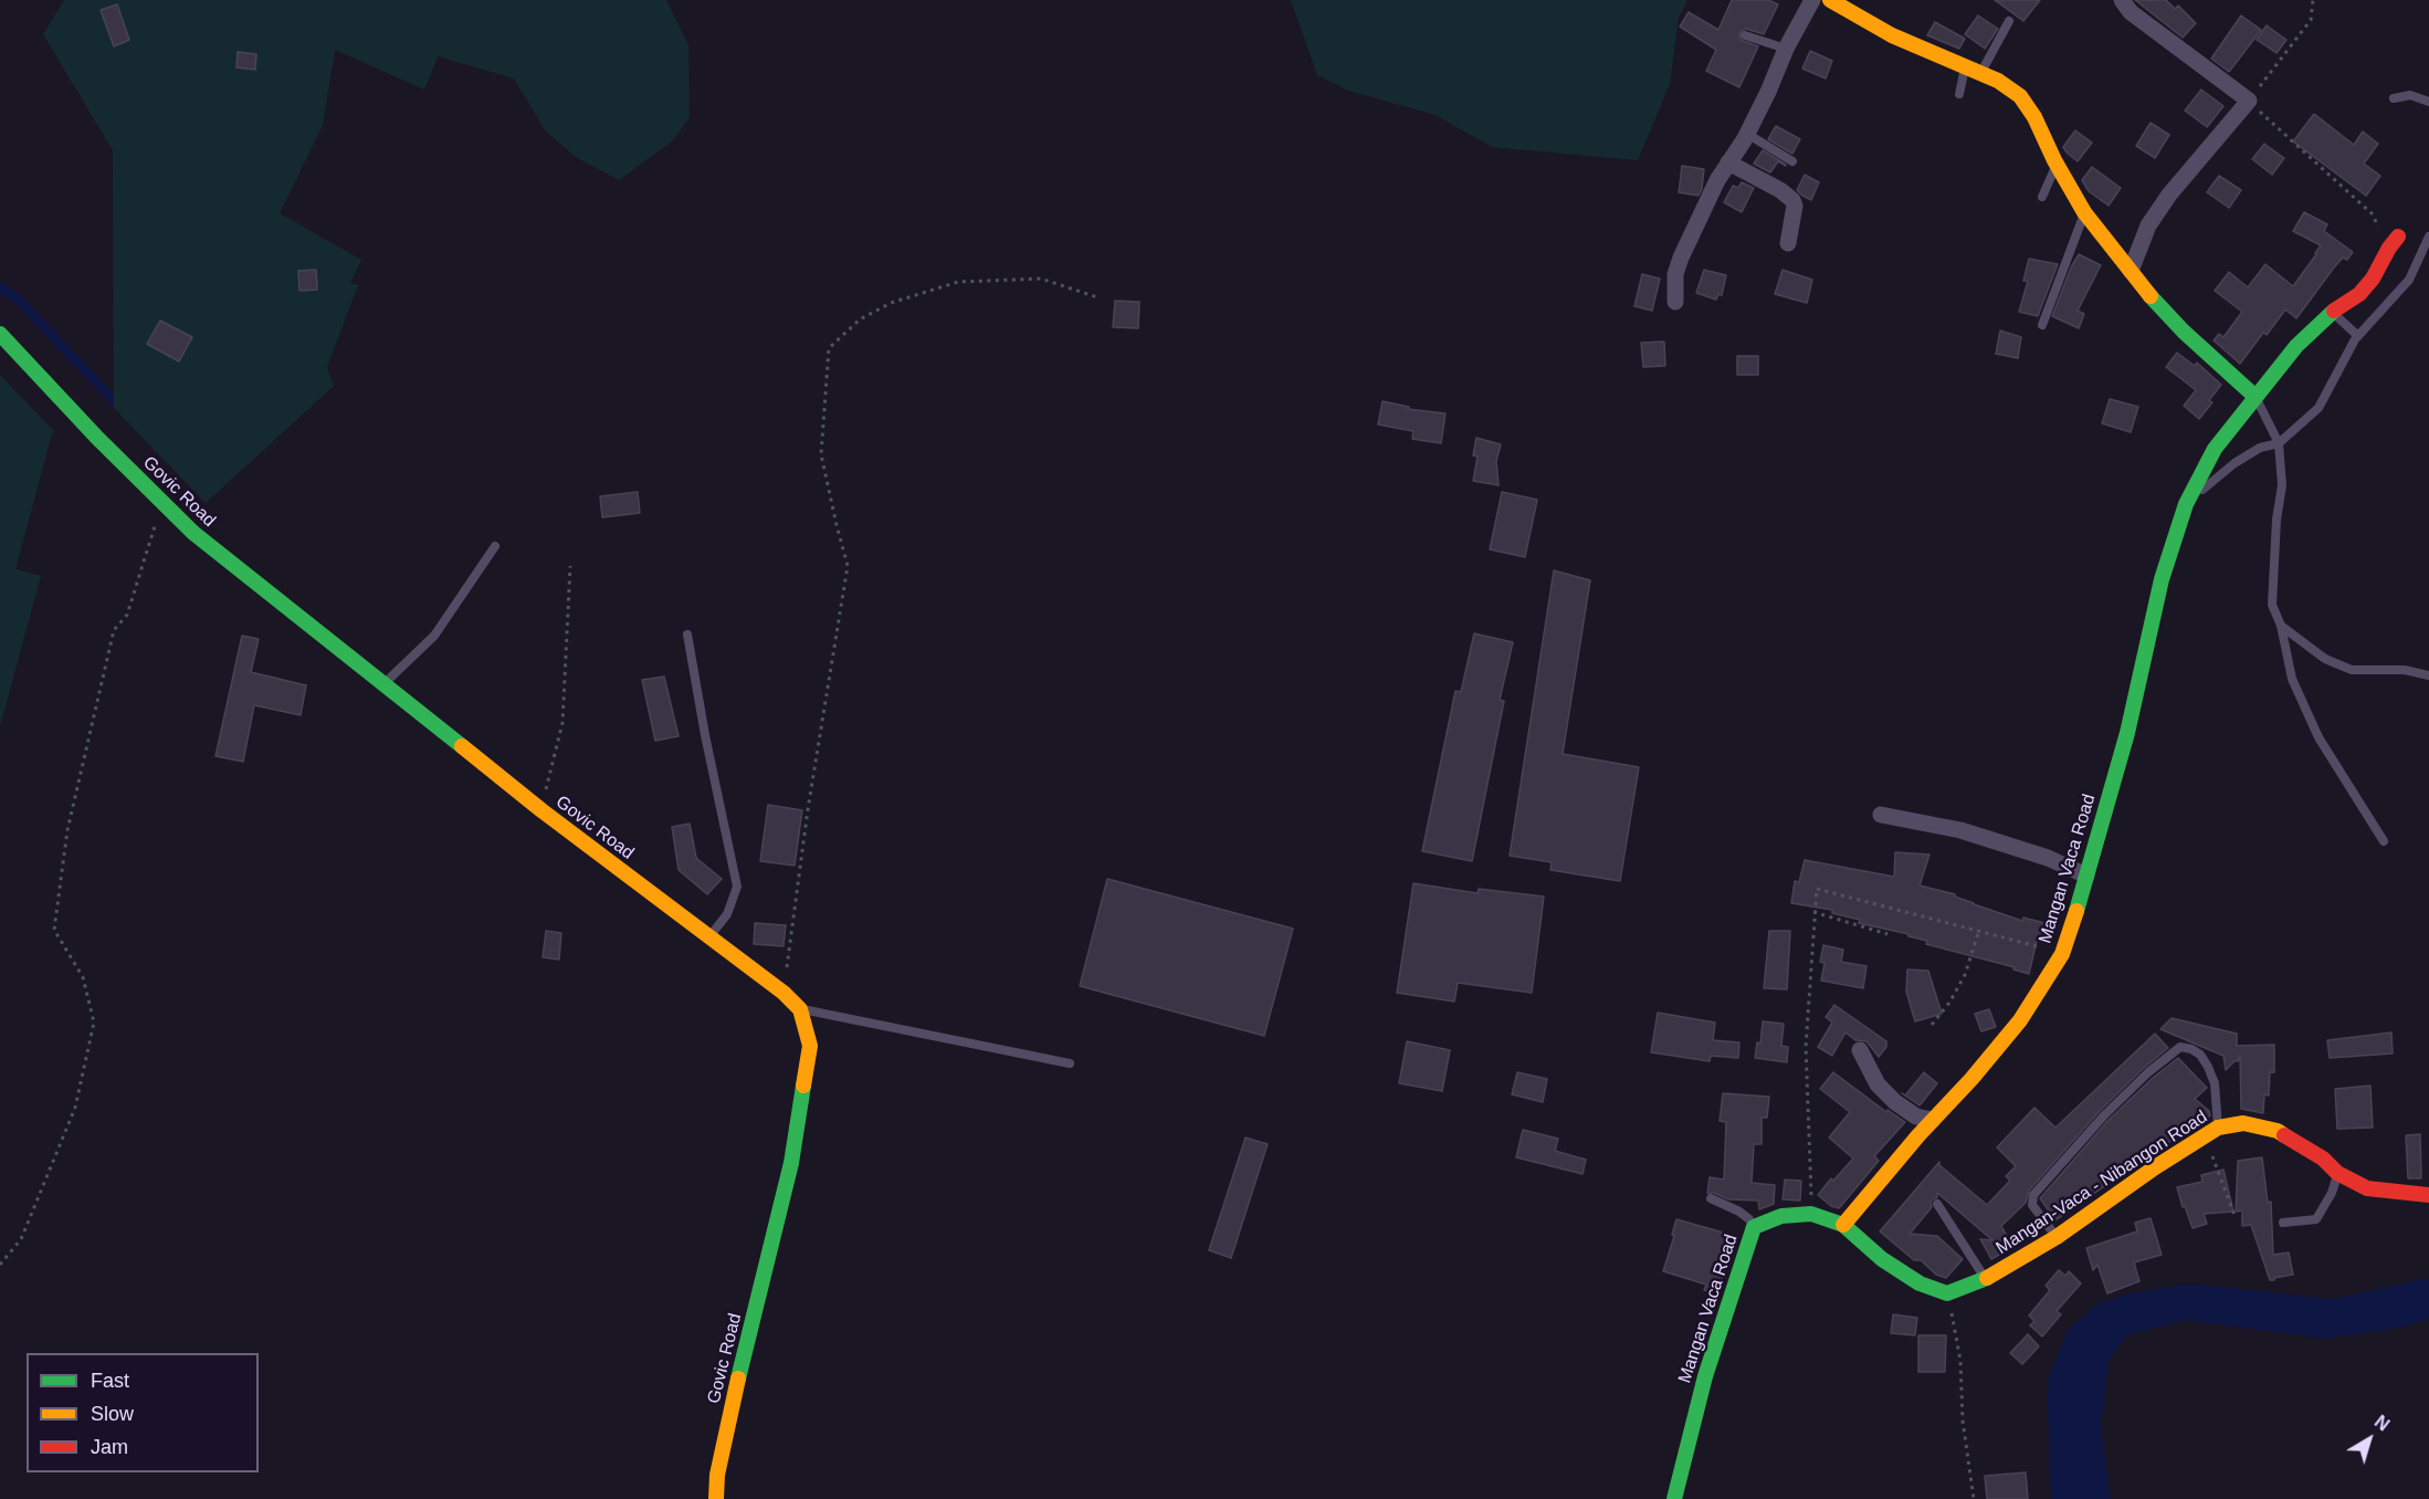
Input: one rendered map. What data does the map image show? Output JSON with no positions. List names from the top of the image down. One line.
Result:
{"streets":{"street":["Govic Road","Mangan Vaca Road","Mangan-Vaca - Nibangon Road"]},"legend":["Fast","Slow","Jam"],"north":"top right"}
